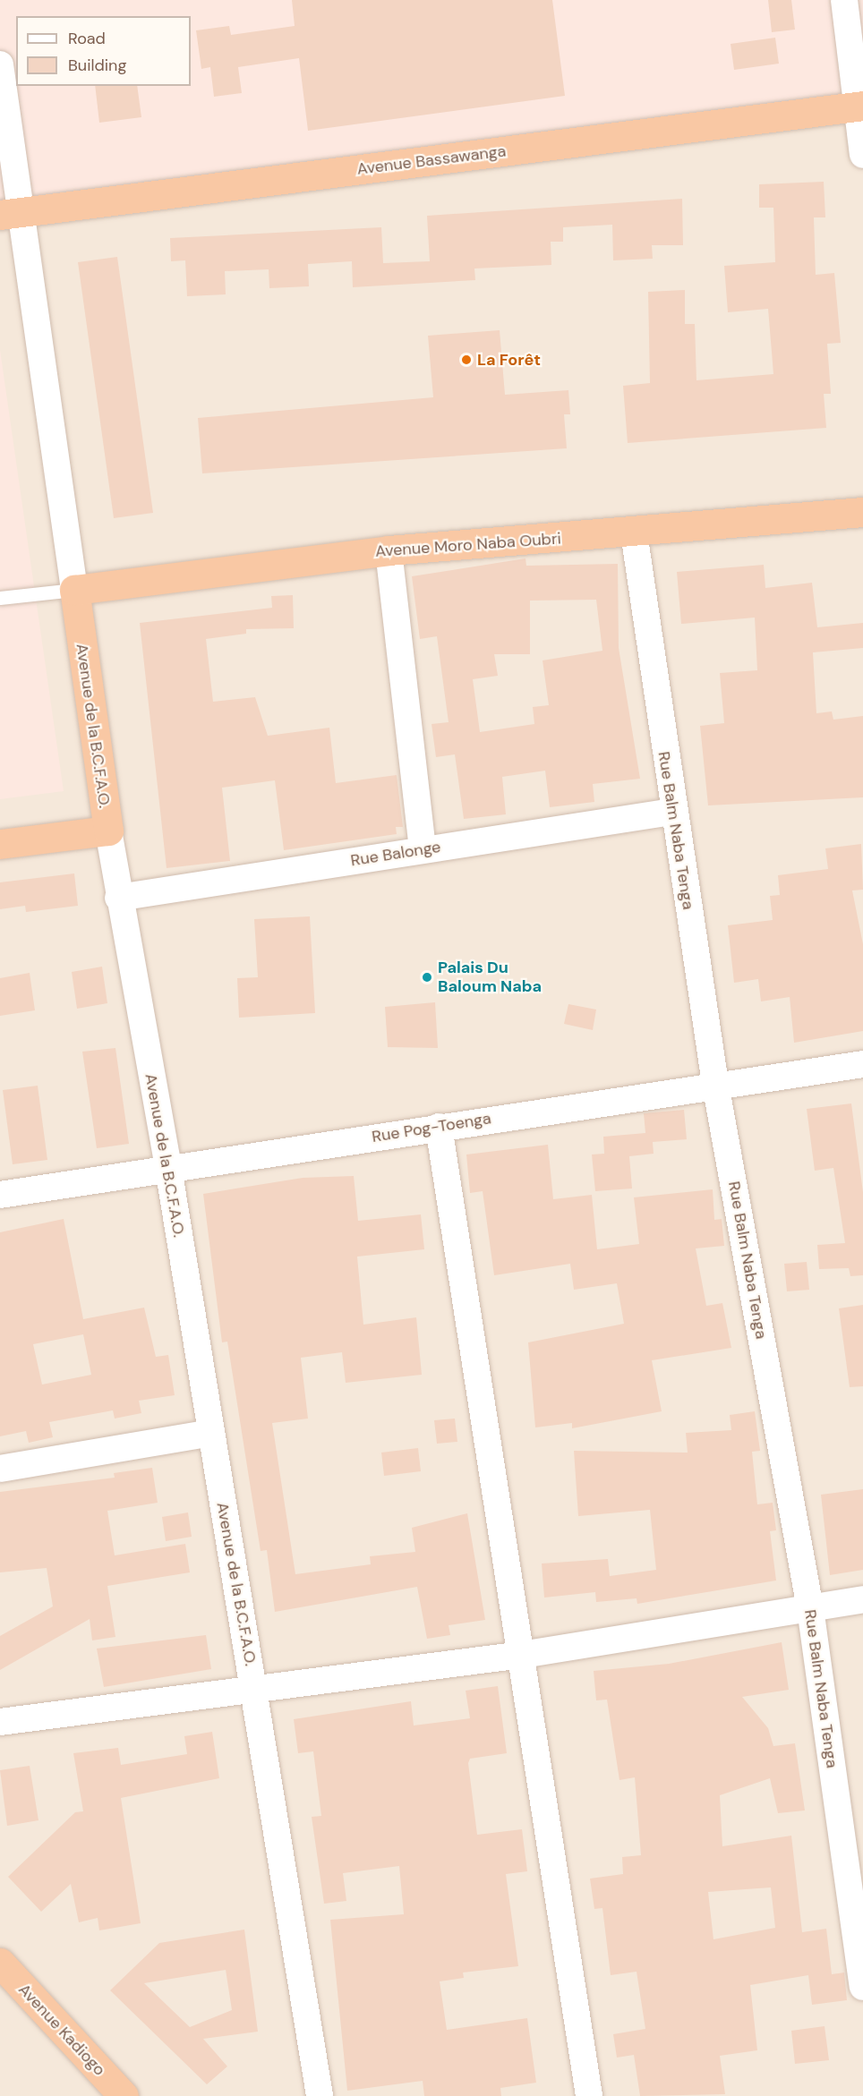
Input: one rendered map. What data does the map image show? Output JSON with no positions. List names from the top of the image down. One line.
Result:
{"streets":{"highway":["Avenue Bassawanga","Avenue Moro Naba Oubri","Avenue de la B.C.F.A.O.","Avenue Kadiogo"],"street":["Rue Balm Naba Tenga","Rue Balonge","Rue Pog-Toenga"]},"crossings":[["Avenue Bassawanga","Avenue de la B.C.F.A.O."],["Avenue Moro Naba Oubri","Avenue de la B.C.F.A.O."],["Avenue Moro Naba Oubri","Rue Balm Naba Tenga"],["Avenue de la B.C.F.A.O.","Rue Balonge"],["Avenue de la B.C.F.A.O.","Rue Pog-Toenga"],["Rue Balm Naba Tenga","Rue Balonge"],["Rue Balm Naba Tenga","Rue Pog-Toenga"]],"places":["La Forêt","Palais Du Baloum Naba"],"legend":["Road","Building"]}
